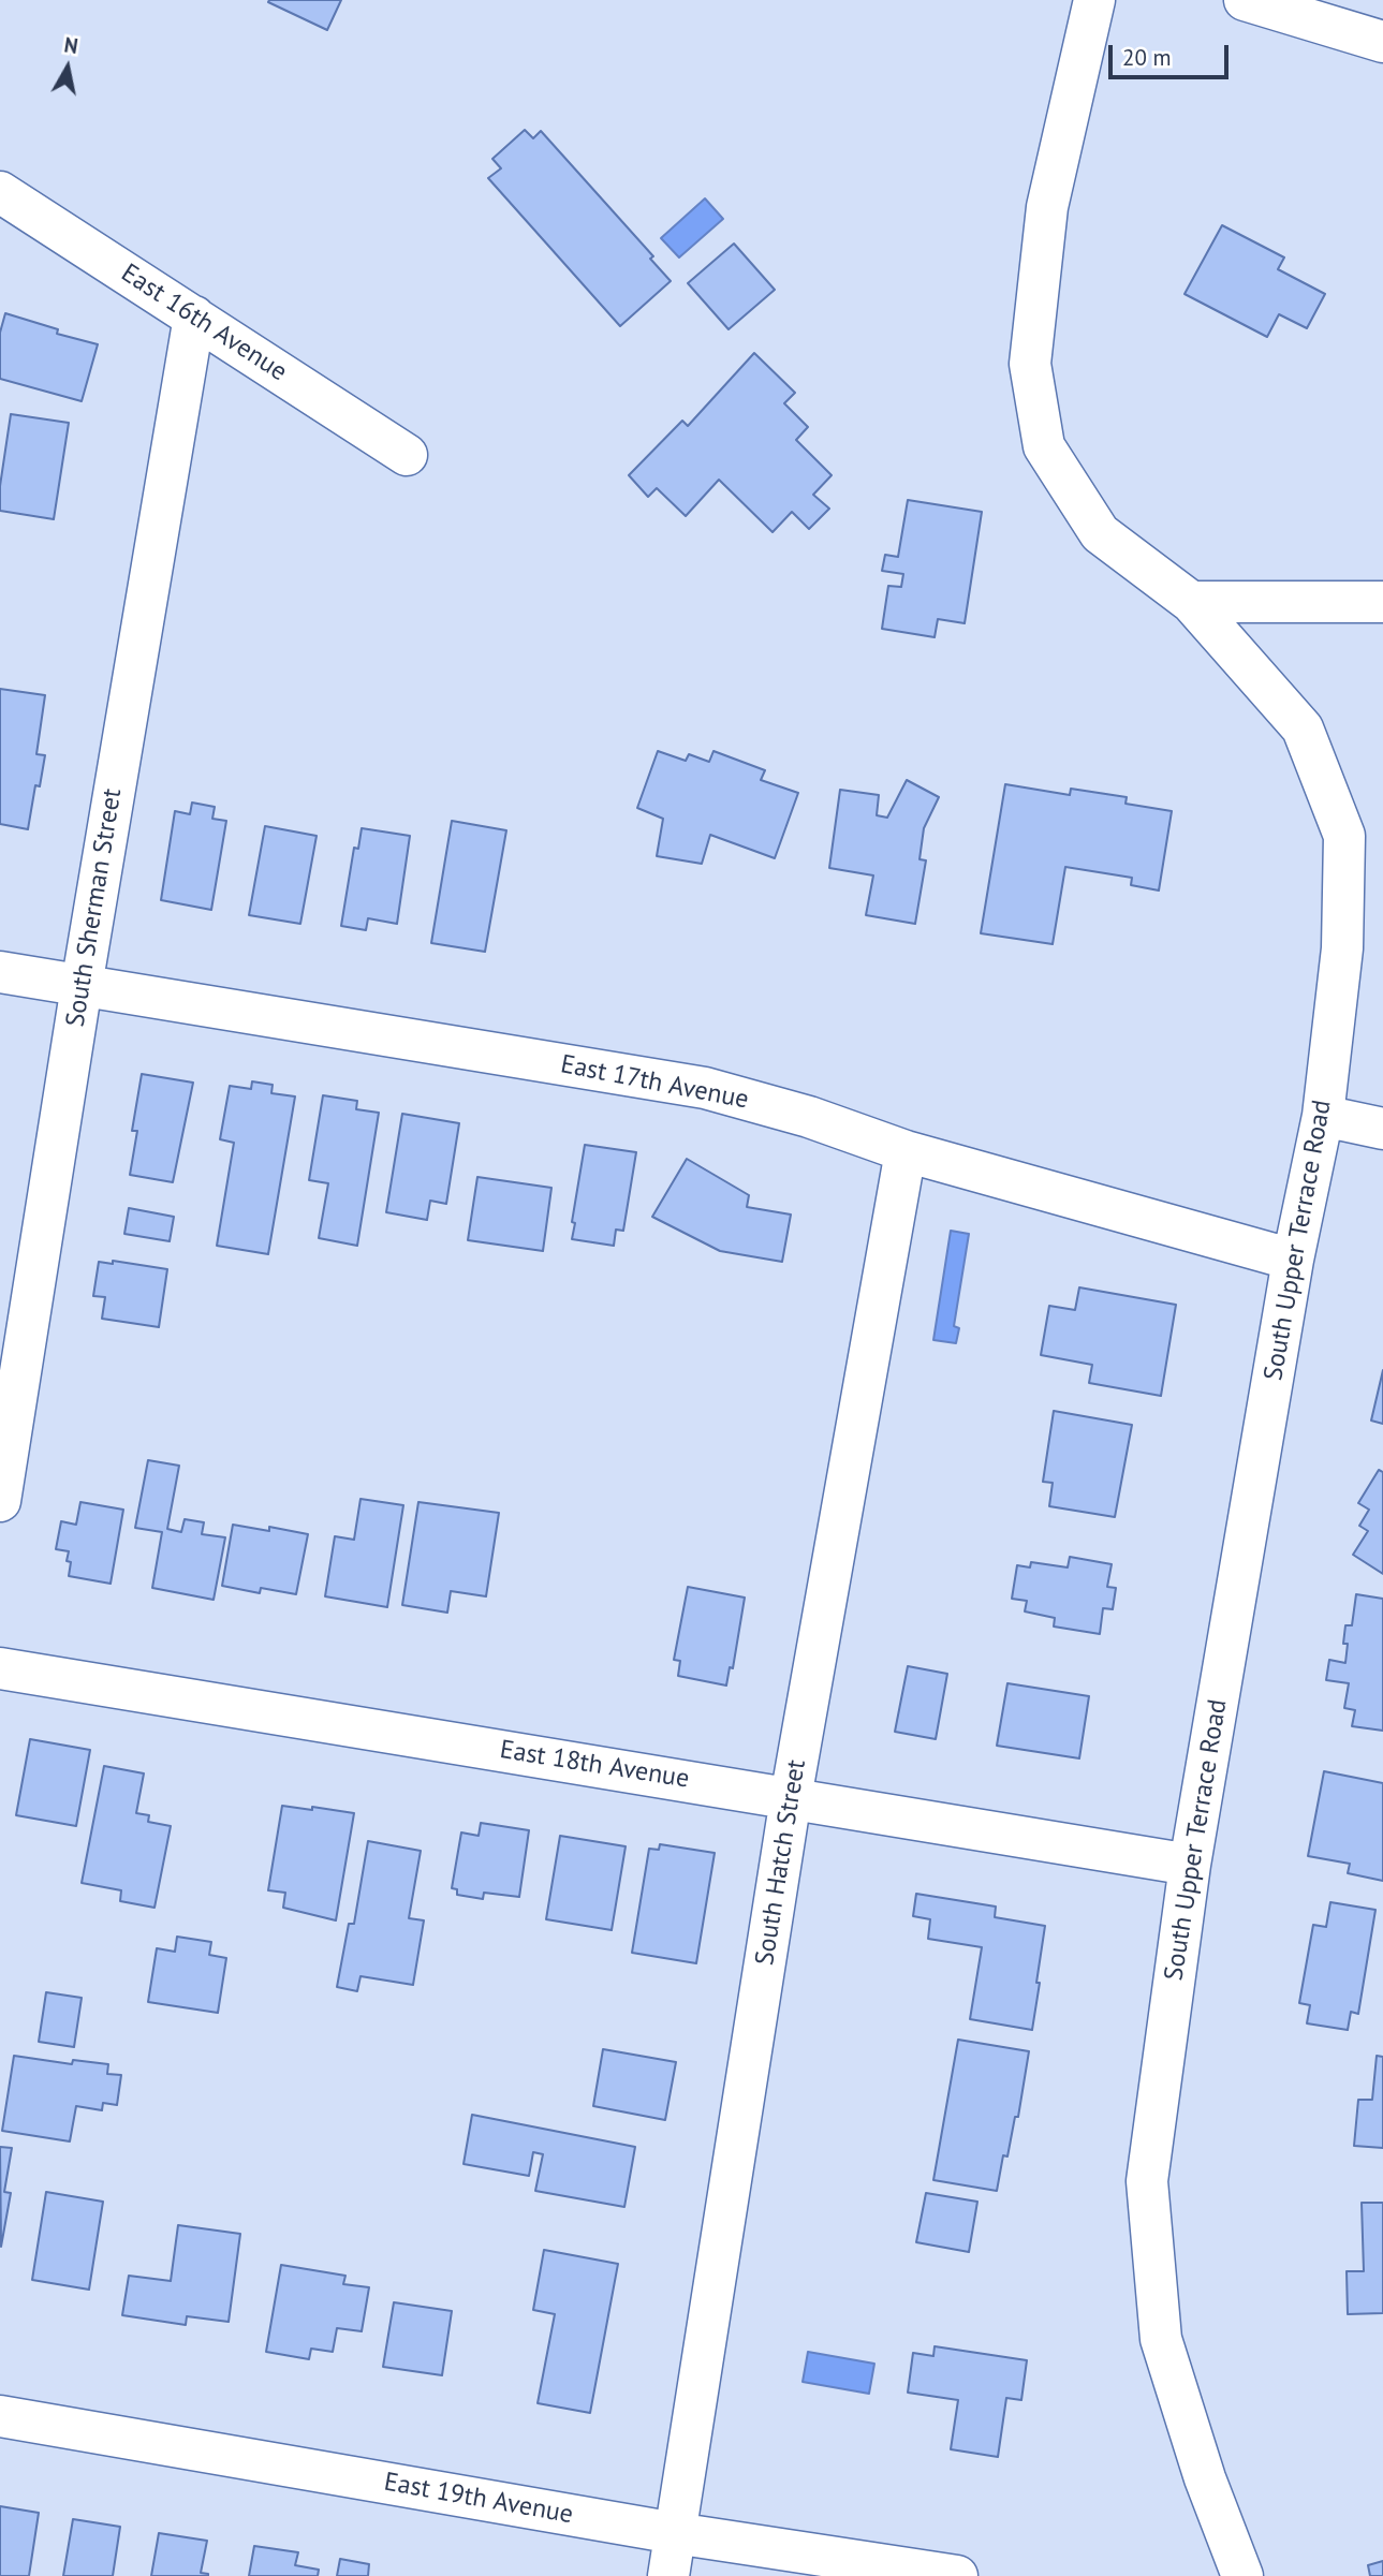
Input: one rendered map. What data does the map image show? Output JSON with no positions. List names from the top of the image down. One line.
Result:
{"streets":{"street":["East 16th Avenue","South Sherman Street","East 17th Avenue","South Upper Terrace Road","East 18th Avenue","South Hatch Street","East 19th Avenue"]},"crossings":[["East 16th Avenue","South Sherman Street"],["South Sherman Street","East 17th Avenue"],["East 17th Avenue","South Upper Terrace Road"],["East 17th Avenue","South Hatch Street"],["South Upper Terrace Road","East 18th Avenue"],["East 18th Avenue","South Hatch Street"],["South Hatch Street","East 19th Avenue"]],"scale_bar":"20 m","north":"top"}
